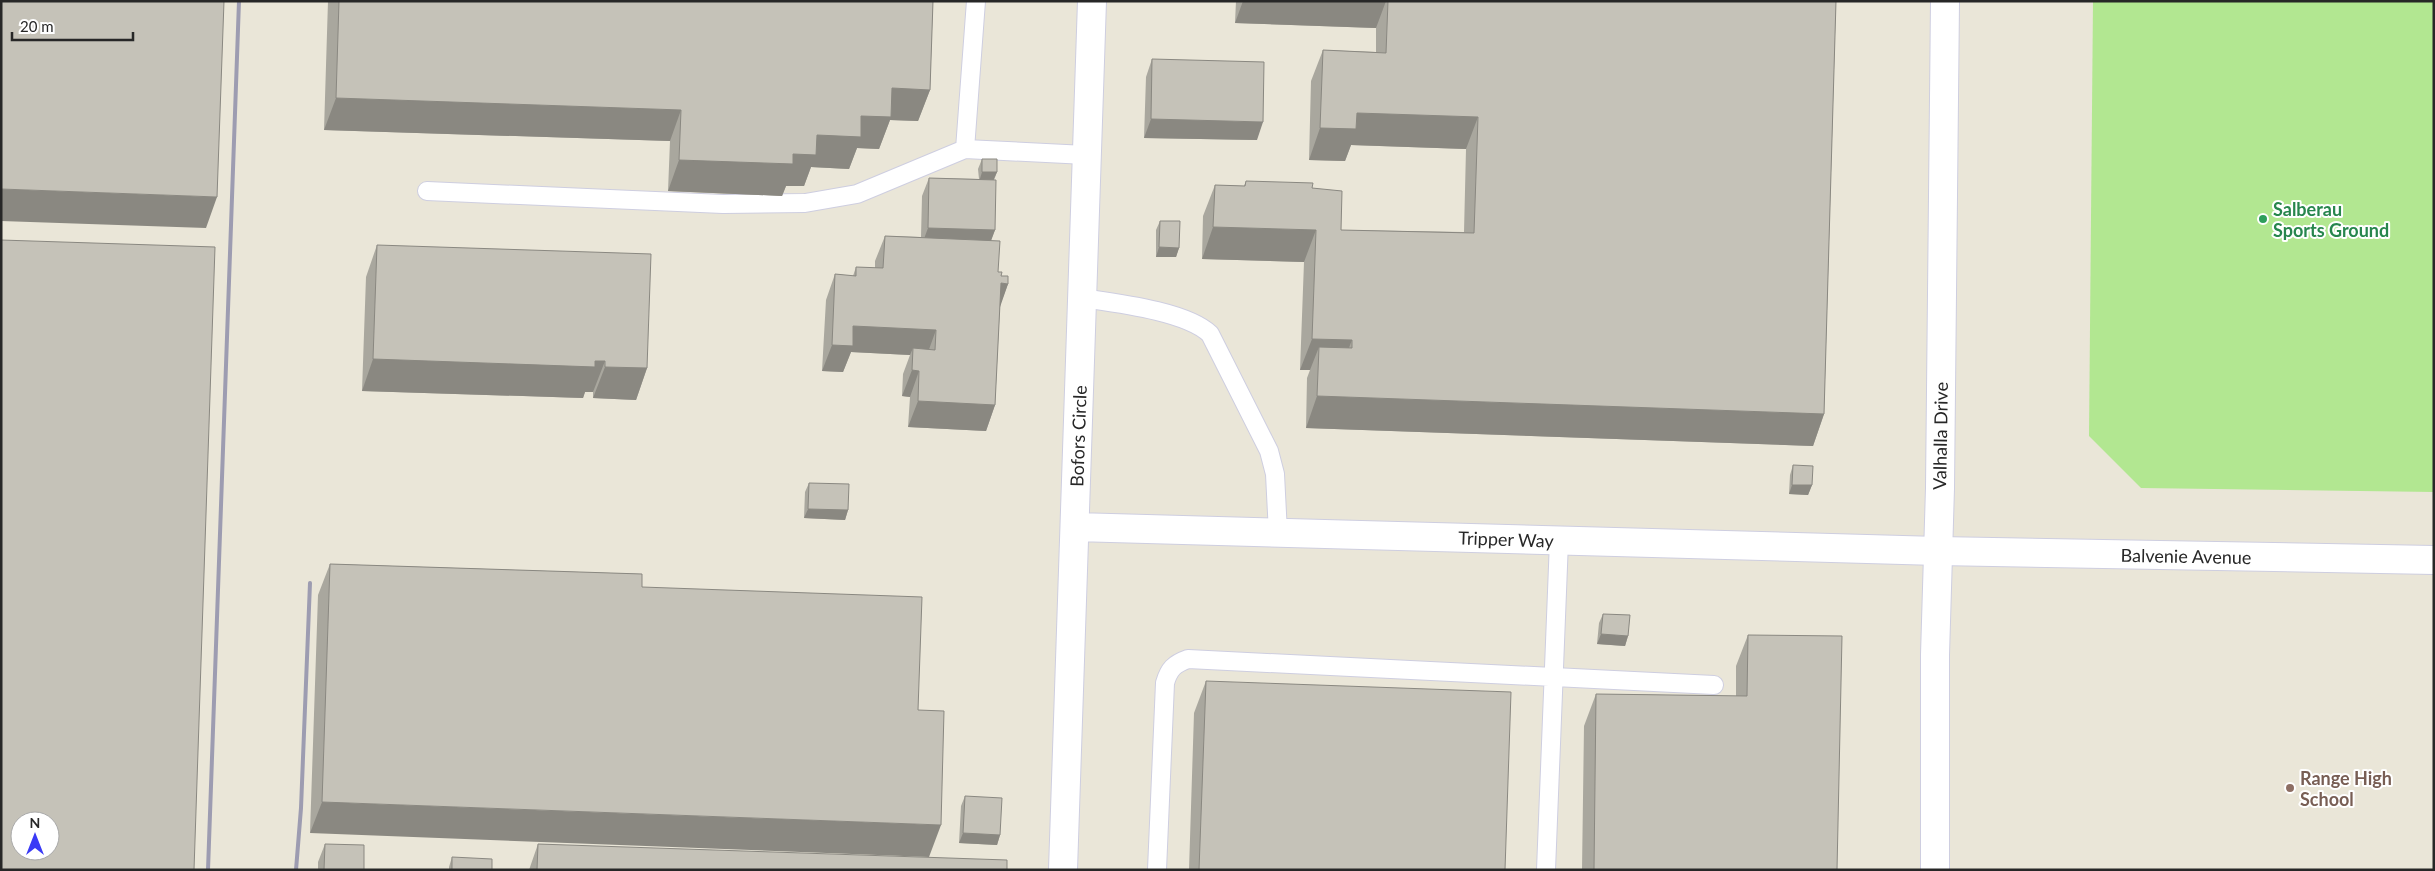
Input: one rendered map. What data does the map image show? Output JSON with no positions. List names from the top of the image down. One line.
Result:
{"streets":{"street":["Bofors Circle","Valhalla Drive","Tripper Way","Balvenie Avenue"]},"crossings":[["Bofors Circle","Tripper Way"],["Valhalla Drive","Tripper Way"],["Valhalla Drive","Balvenie Avenue"],["Tripper Way","Balvenie Avenue"]],"places":["Salberau Sports Ground","Range High School"],"scale_bar":"20 m","north":"top"}
